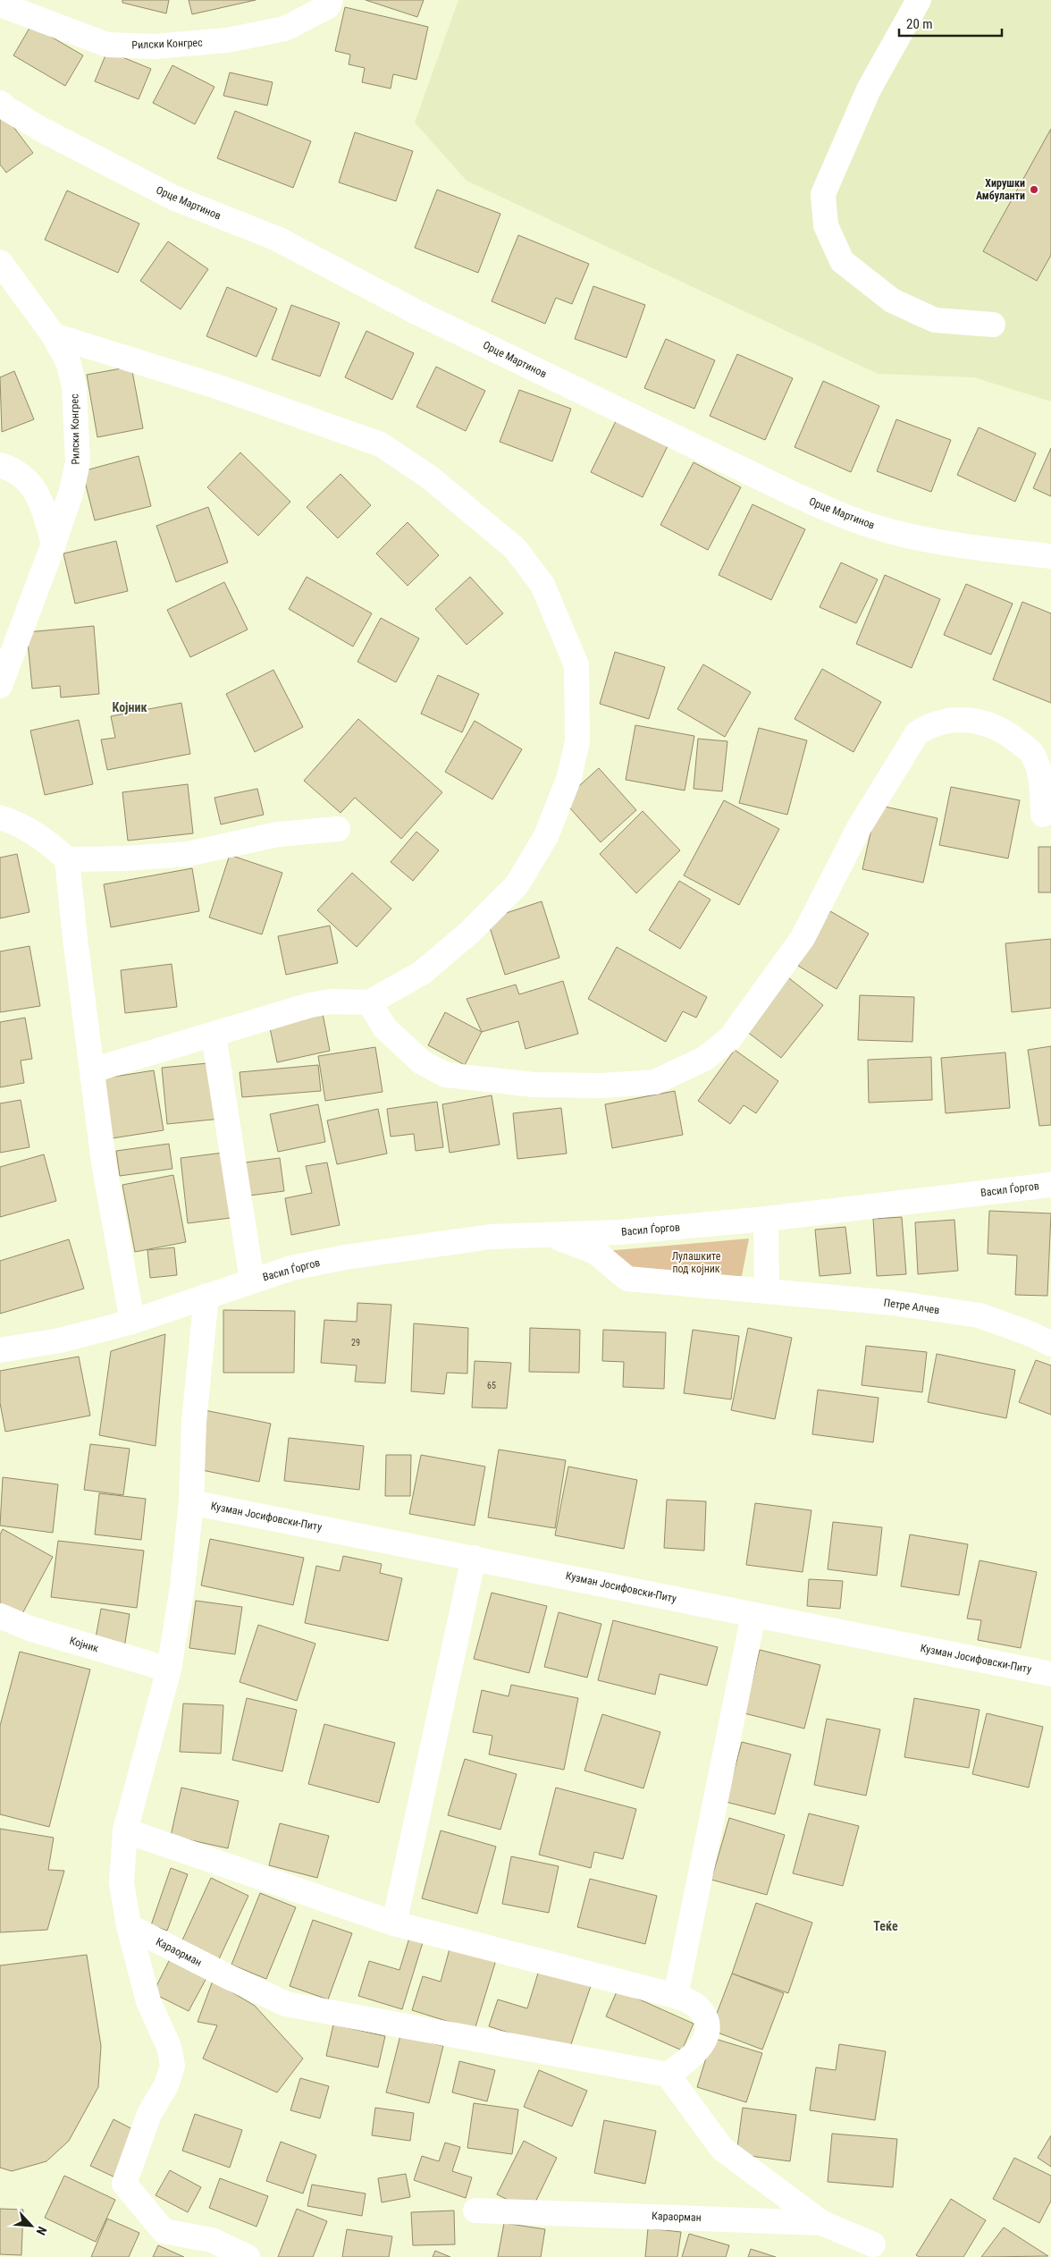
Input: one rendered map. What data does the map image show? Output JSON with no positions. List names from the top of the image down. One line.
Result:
{"streets":{"street":["Рилски Конгрес","Орце Мартинов","Васил Ѓоргов","Петре Алчев","Кузман Јосифовски-Питу","Којник","Караорман"]},"crossings":[["Васил Ѓоргов","Петре Алчев"]],"districts":["Којник","Теќе"],"parks":["Лулашките под којник"],"places":["Хирушки Амбуланти"],"house_numbers":["29","65"],"scale_bar":"20 m","north":"bottom right"}
